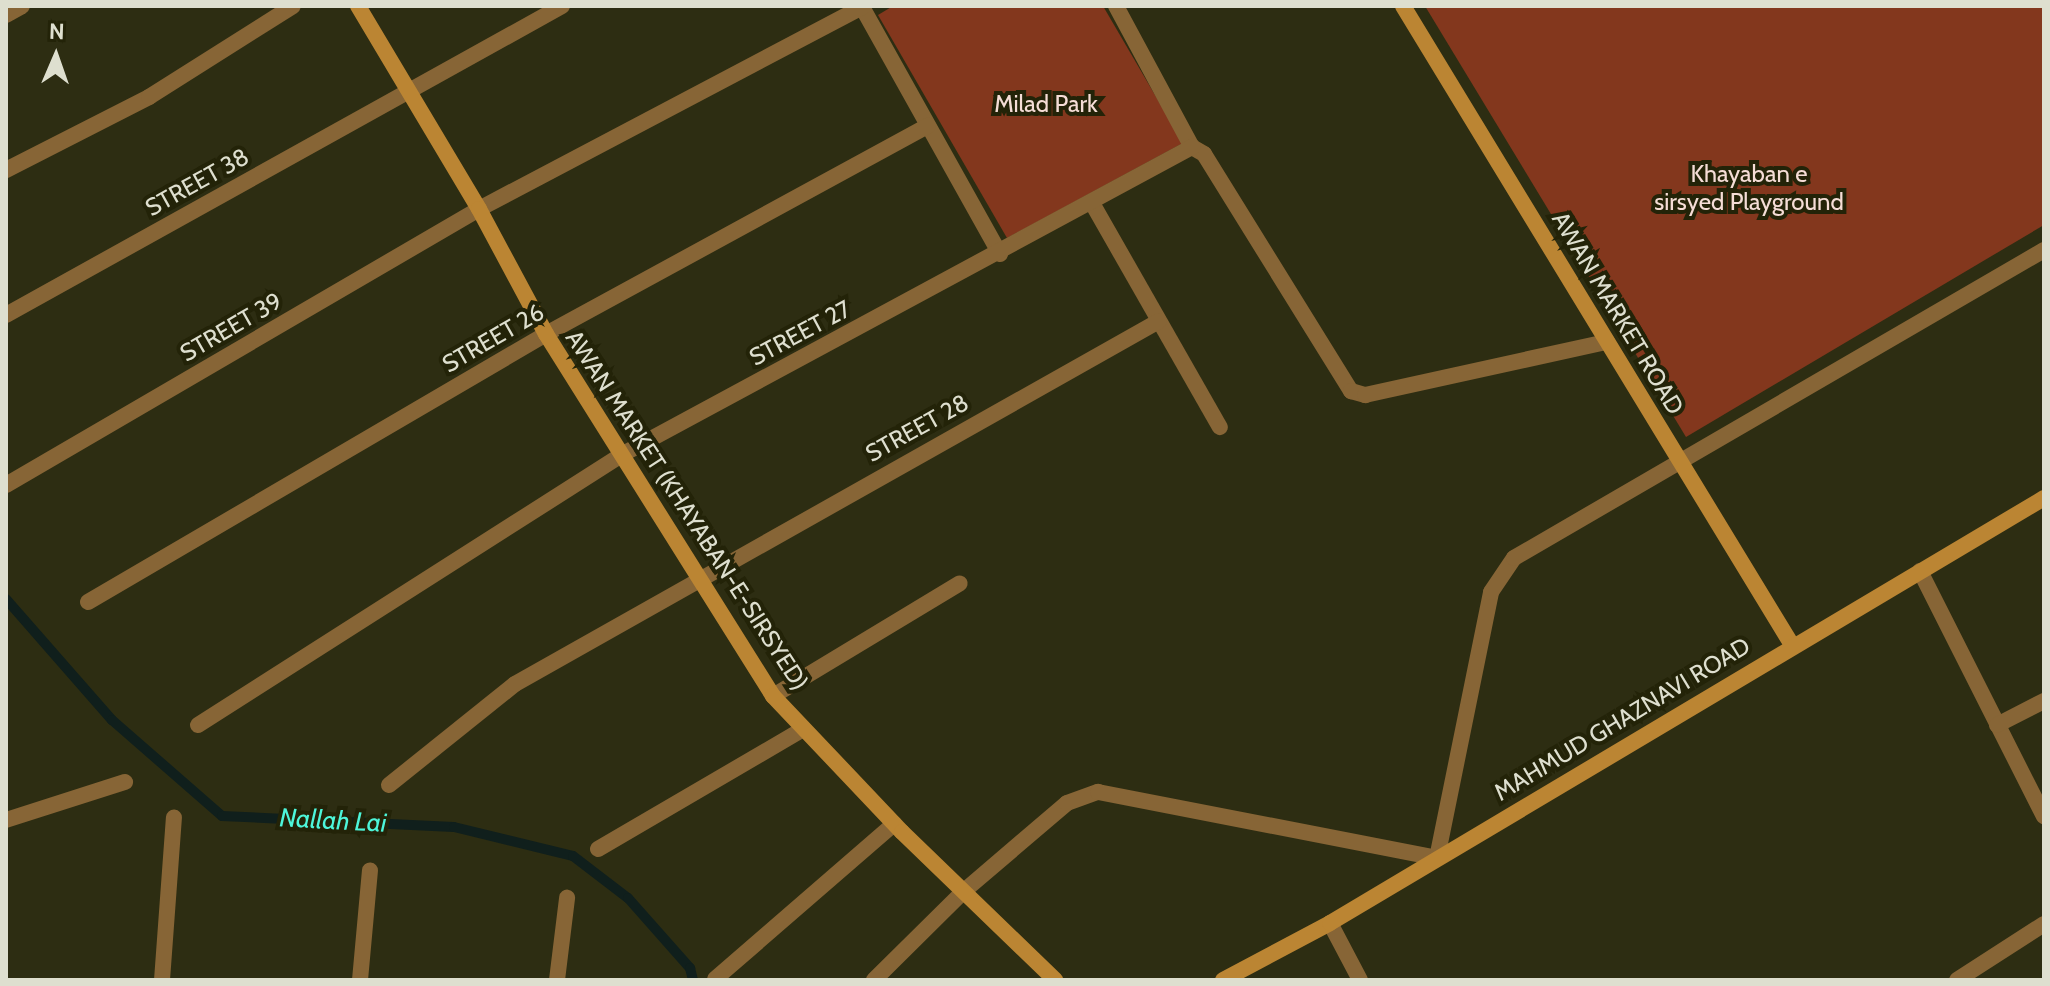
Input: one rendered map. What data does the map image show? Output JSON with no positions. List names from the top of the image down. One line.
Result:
{"streets":{"street":["STREET 38","AWAN MARKET ROAD","STREET 39","STREET 27","STREET 26","STREET 28","AWAN MARKET (KHAYABAN-E-SIRSYED)","MAHMUD GHAZNAVI ROAD"]},"crossings":[["STREET 38","AWAN MARKET (KHAYABAN-E-SIRSYED)"],["AWAN MARKET ROAD","MAHMUD GHAZNAVI ROAD"],["STREET 39","AWAN MARKET (KHAYABAN-E-SIRSYED)"],["STREET 27","AWAN MARKET (KHAYABAN-E-SIRSYED)"],["STREET 26","AWAN MARKET (KHAYABAN-E-SIRSYED)"],["STREET 28","AWAN MARKET (KHAYABAN-E-SIRSYED)"]],"water":["Nallah Lai"],"parks":["Milad Park","Khayaban e sirsyed Playground"],"north":"top"}
